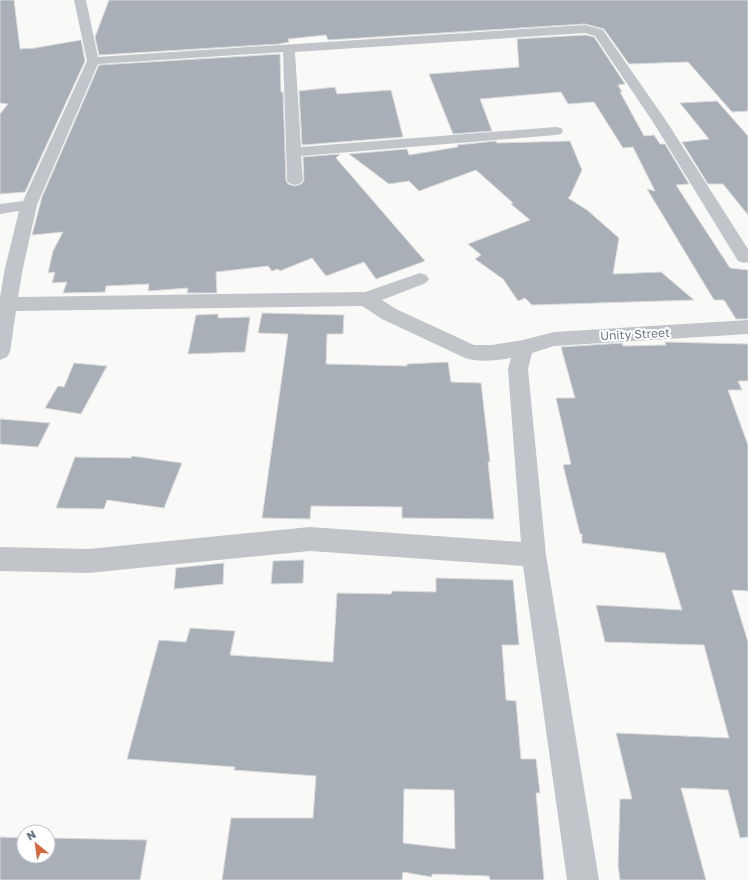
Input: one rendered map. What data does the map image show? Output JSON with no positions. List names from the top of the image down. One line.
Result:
{"streets":{"street":["Unity Street"]},"north":"top left"}
